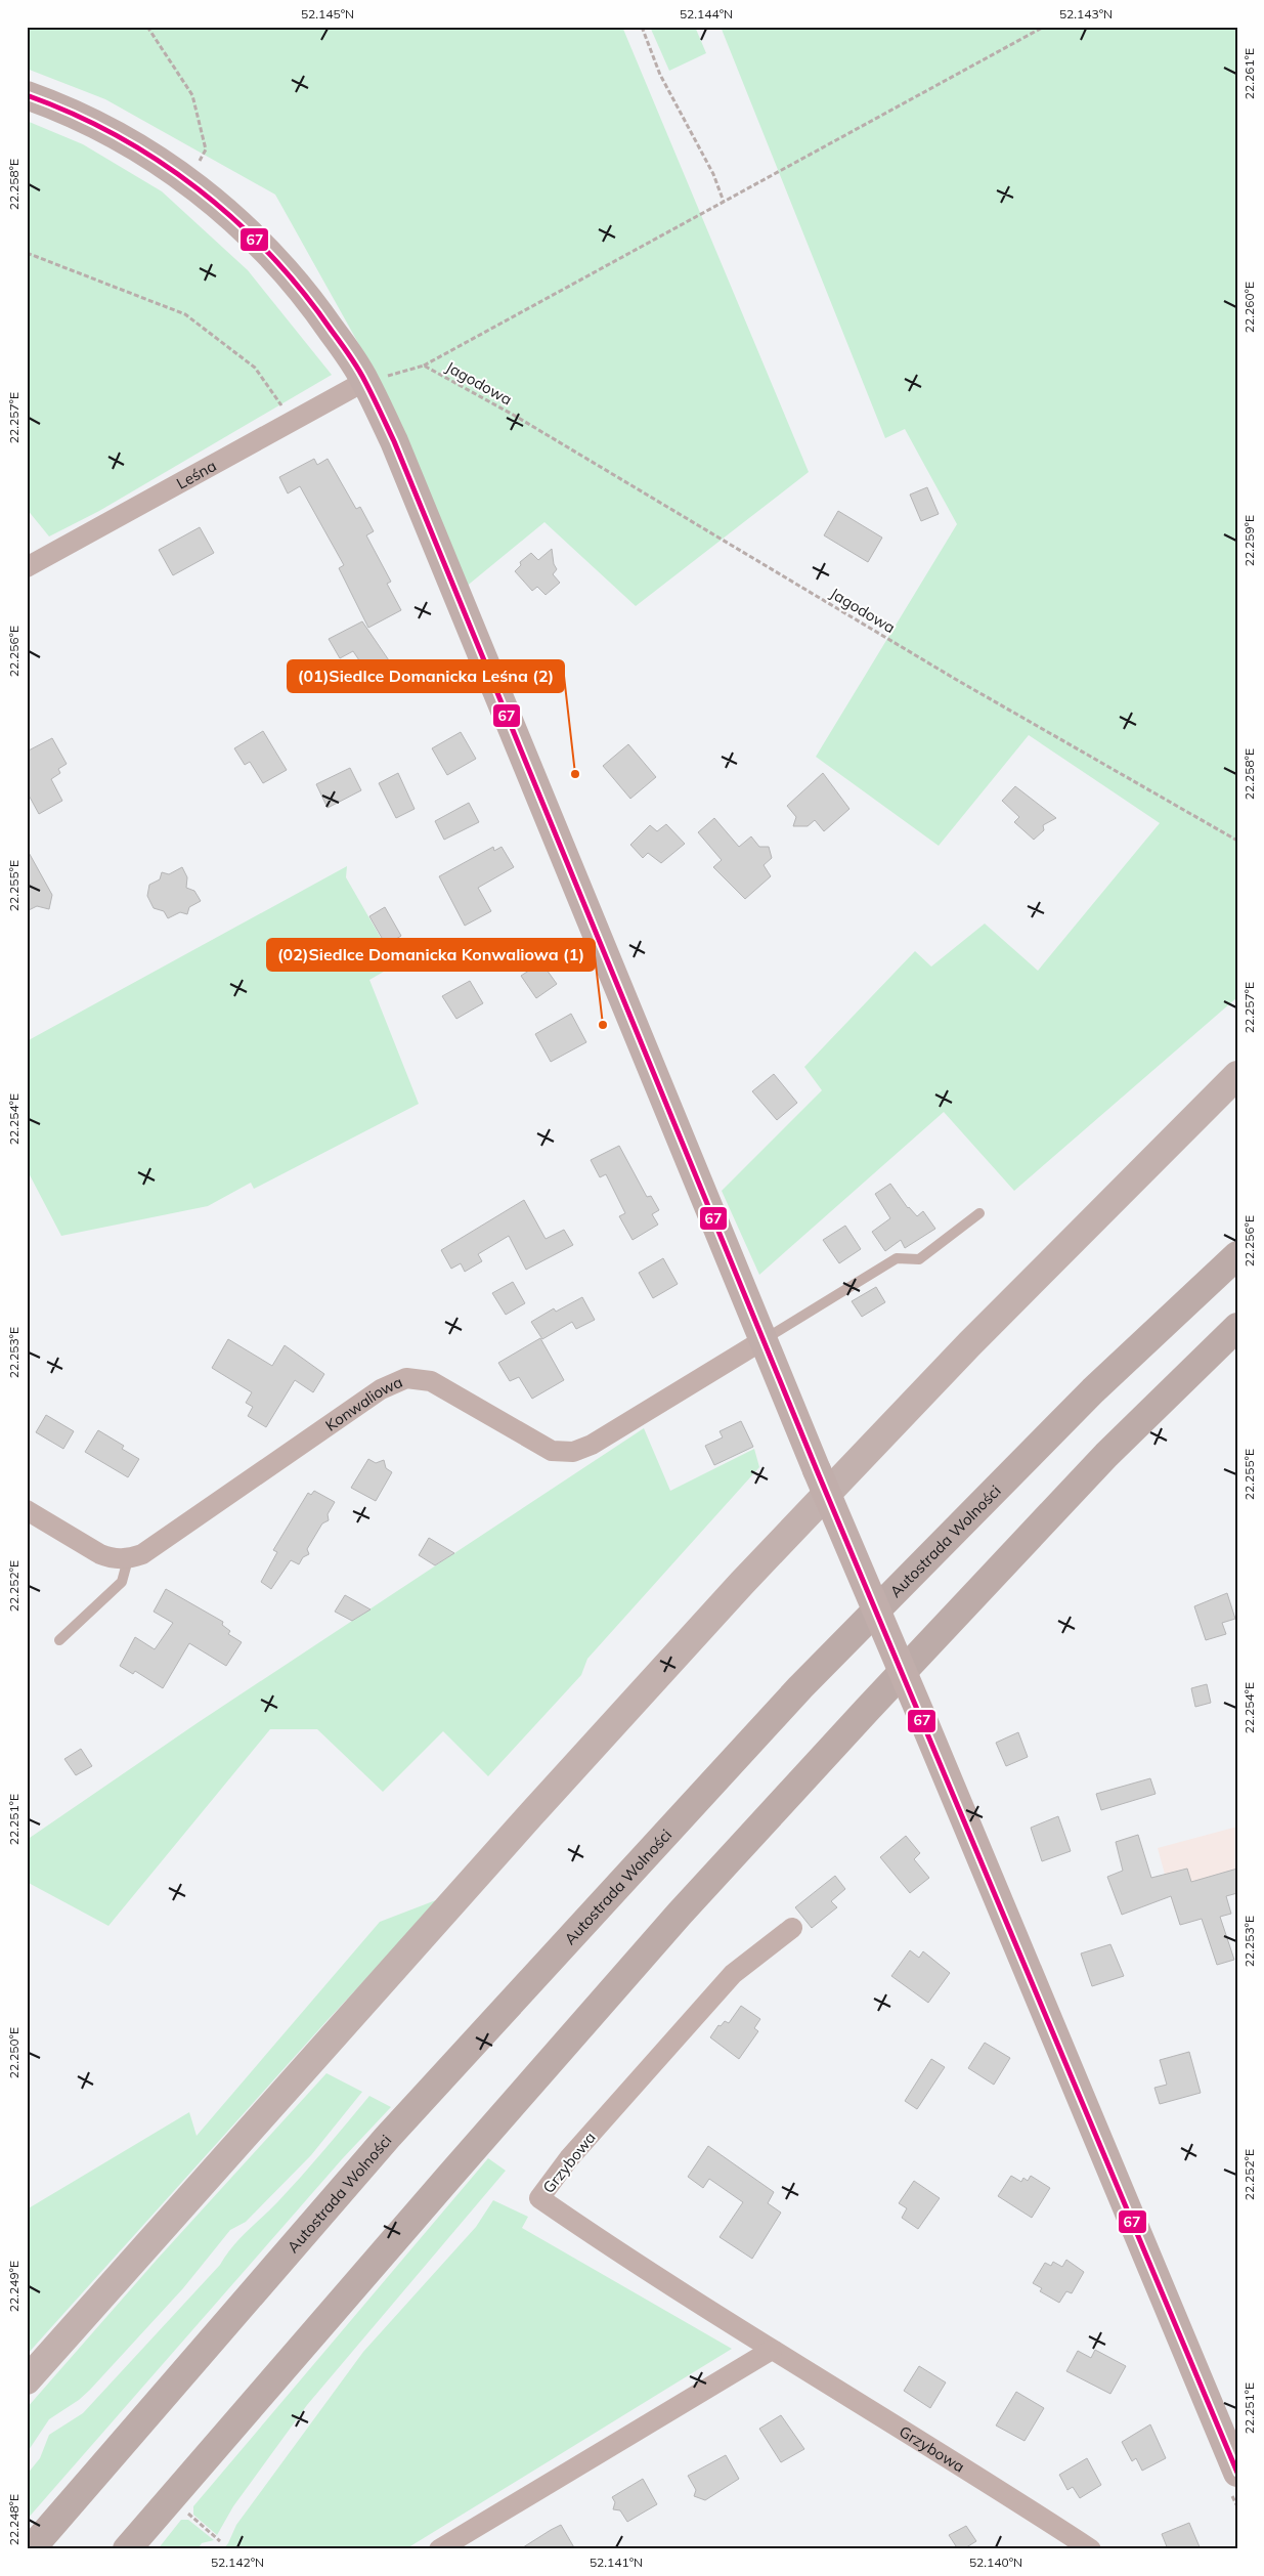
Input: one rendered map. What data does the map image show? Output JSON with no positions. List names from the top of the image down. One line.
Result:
{"streets":{"highway":["Autostrada Wolności"],"street":["Leśna","Konwaliowa","Grzybowa"],"path":["Jagodowa"]},"crossings":[["Jagodowa","Leśna"]],"places":["(01)Siedlce Domanicka Leśna (2)","(02)Siedlce Domanicka Konwaliowa (1)"],"lines":["transit line 67"],"coordinates":["52.145°N","52.144°N","52.143°N","22.261°E","22.258°E","22.260°E","22.257°E","22.259°E","22.256°E","22.255°E","22.254°E","22.253°E","22.252°E","22.251°E","22.250°E","22.249°E","22.248°E","52.142°N","52.141°N","52.140°N"]}
